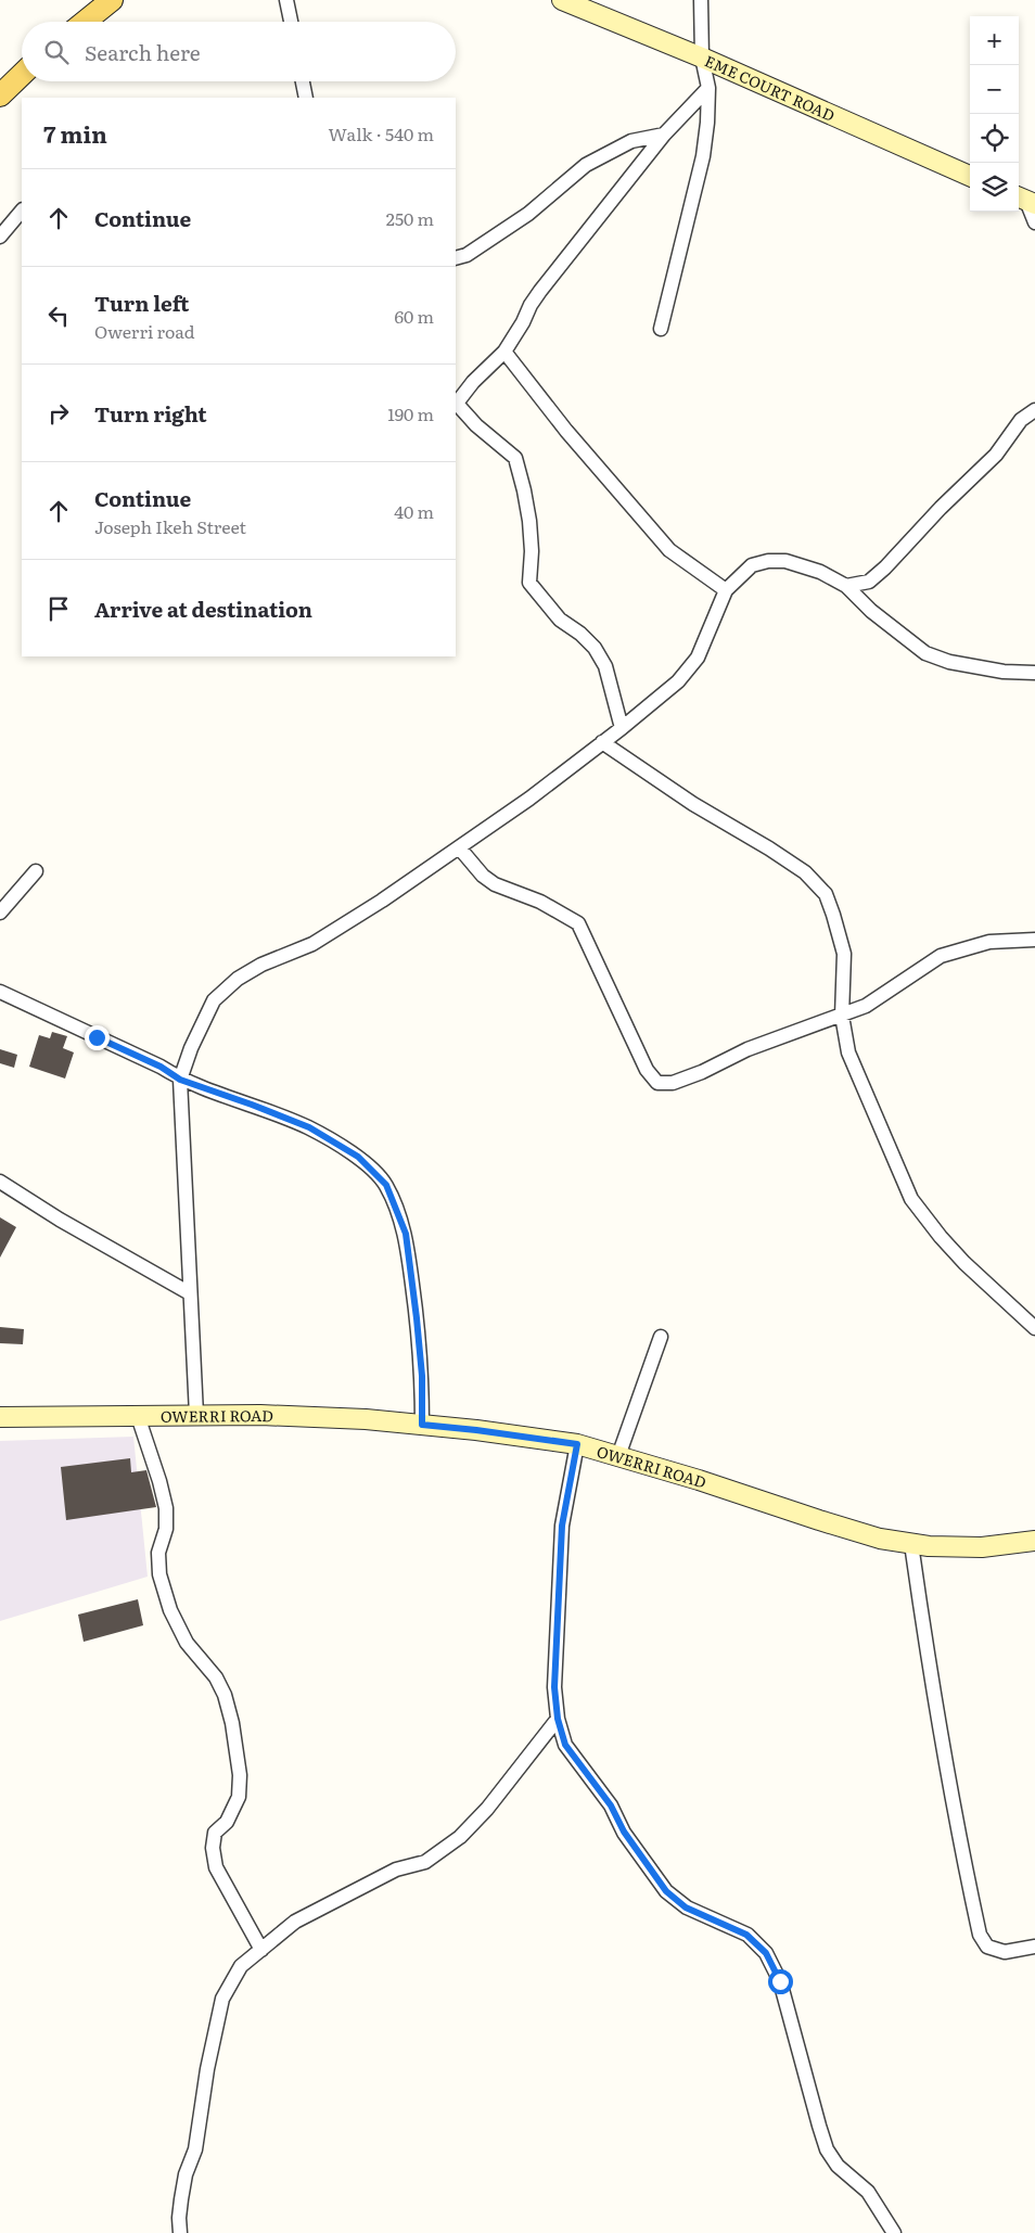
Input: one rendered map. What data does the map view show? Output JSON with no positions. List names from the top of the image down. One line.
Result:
{"streets":{"main road":["EME COURT ROAD","OWERRI ROAD"]},"page":{"map_buttons":["+","−"],"search":"Search here","heading":["7 min","Walk · 540 m"],"list":[["Continue","250 m"],["Turn left","Owerri road","60 m"],["Turn right","190 m"],["Continue","Joseph Ikeh Street","40 m"],"Arrive at destination"]}}
